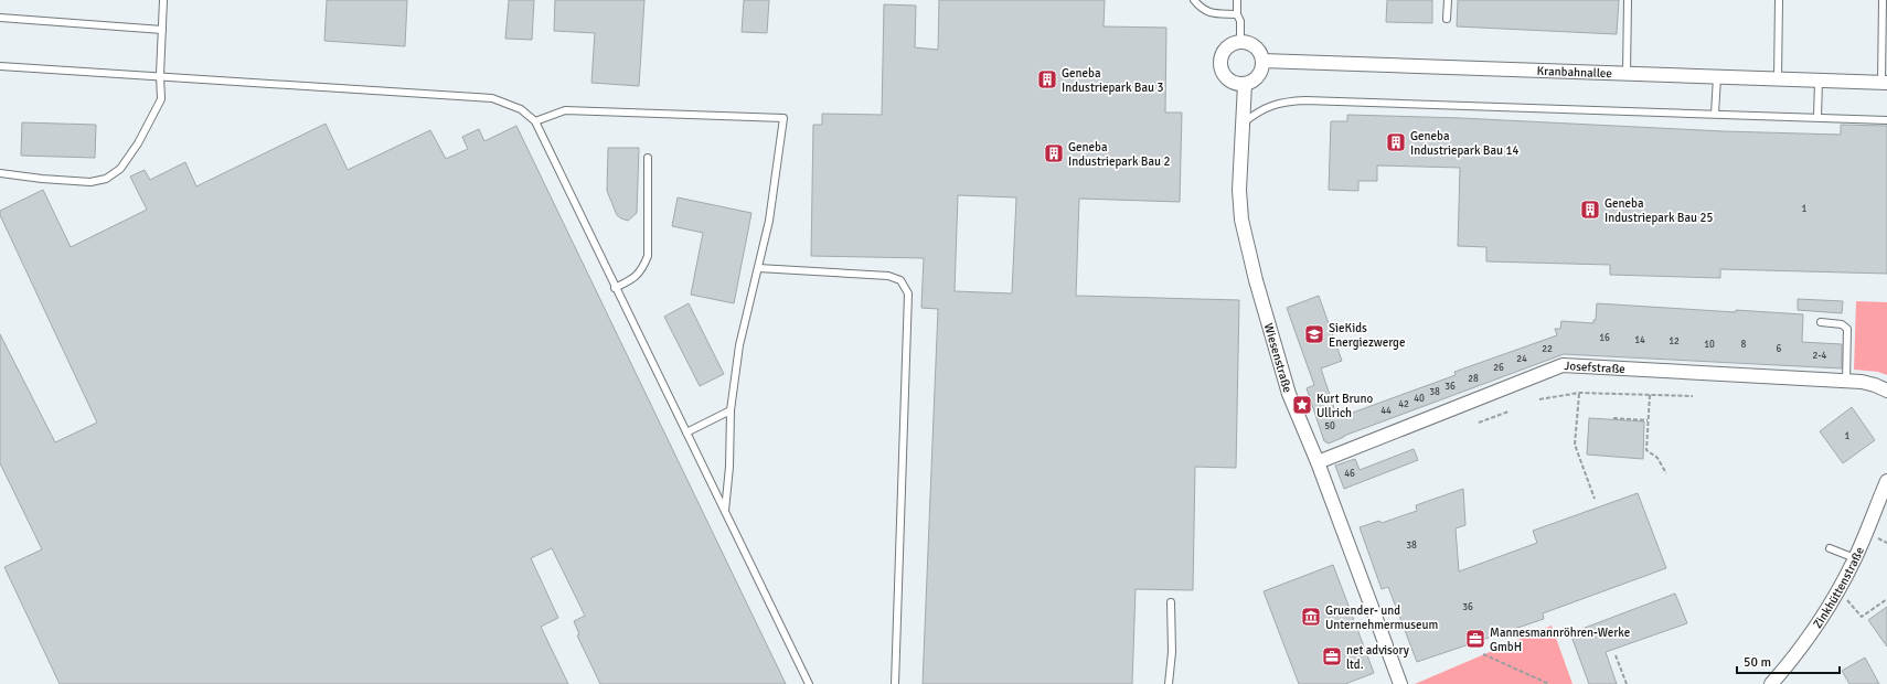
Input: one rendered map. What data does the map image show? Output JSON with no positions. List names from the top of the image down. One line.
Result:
{"streets":{"street":["Kranbahnallee","Wiesenstraße","Josefstraße","Zinkhüttenstraße"]},"crossings":[["Kranbahnallee","Wiesenstraße"],["Wiesenstraße","Josefstraße"]],"places":{"building":["Geneba Industriepark Bau 3","Geneba Industriepark Bau 14","Geneba Industriepark Bau 2","Geneba Industriepark Bau 25"],"school or university":["SieKids Energiezwerge"],"place":["Kurt Bruno Ullrich"],"museum":["Gruender- und Unternehmermuseum"],"office":["Mannesmannröhren-Werke GmbH","net advisory ltd."]},"house_numbers":["1","16","14","12","10","8","22","6","2-4","24","26","28","36","38","40","42","44","50","1","46","38","36"],"scale_bar":"50 m"}
